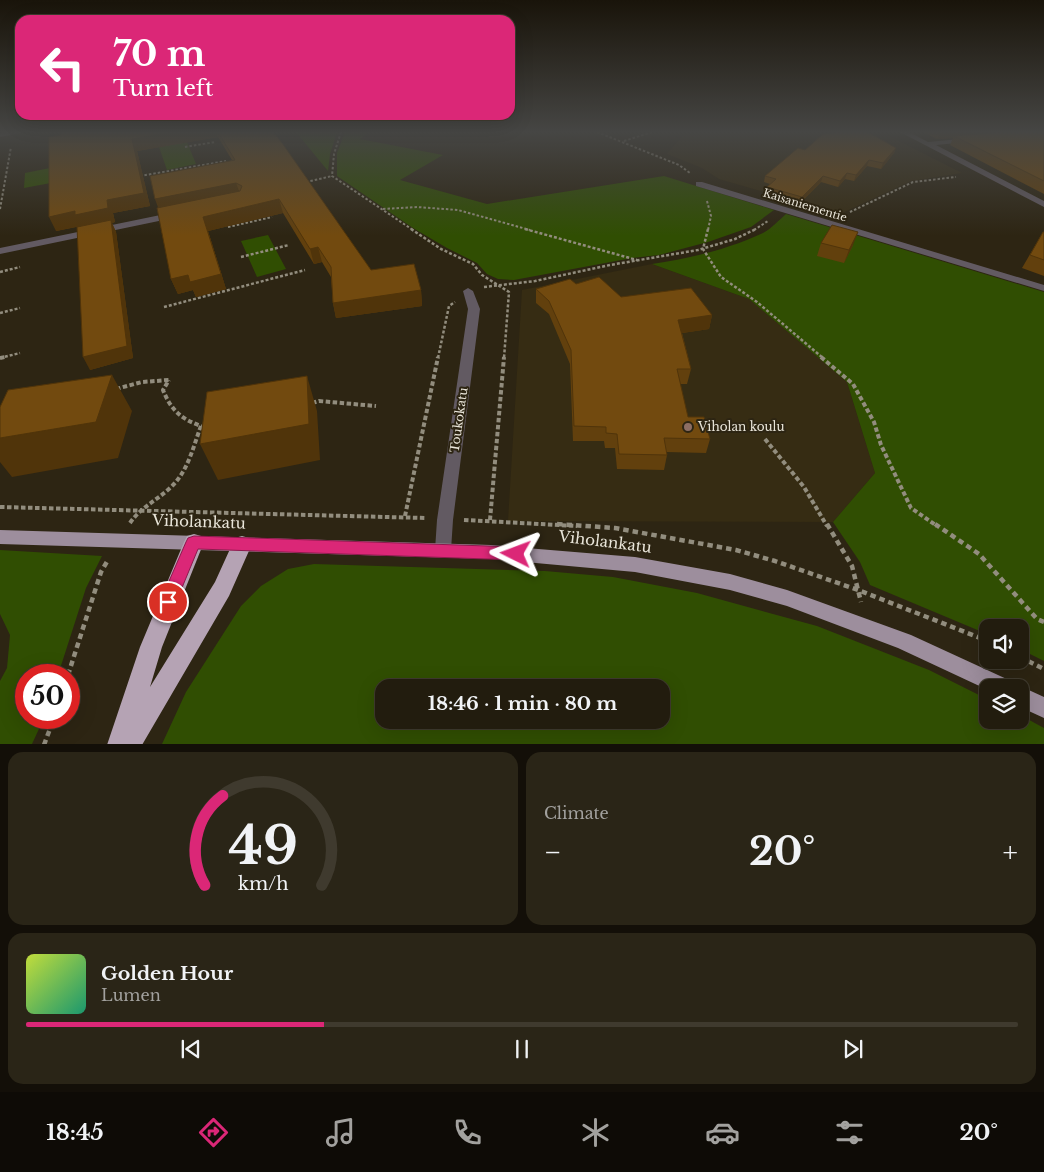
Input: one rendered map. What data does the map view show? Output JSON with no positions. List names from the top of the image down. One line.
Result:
{"streets":{"main road":["Viholankatu"],"street":["Kaisaniementie","Toukokatu"]},"crossings":[["Toukokatu","Viholankatu"]],"places":["Viholan koulu"],"page":{"turn":["70 m","Turn left"],"limit":"50","trip":"18:46 · 1 min · 80 m","tile":"Climate","heat":["−","20°","+"],"song":["Golden Hour","Lumen"],"tabs":["18:45","20°"],"gauge":["49","km/h"]}}
